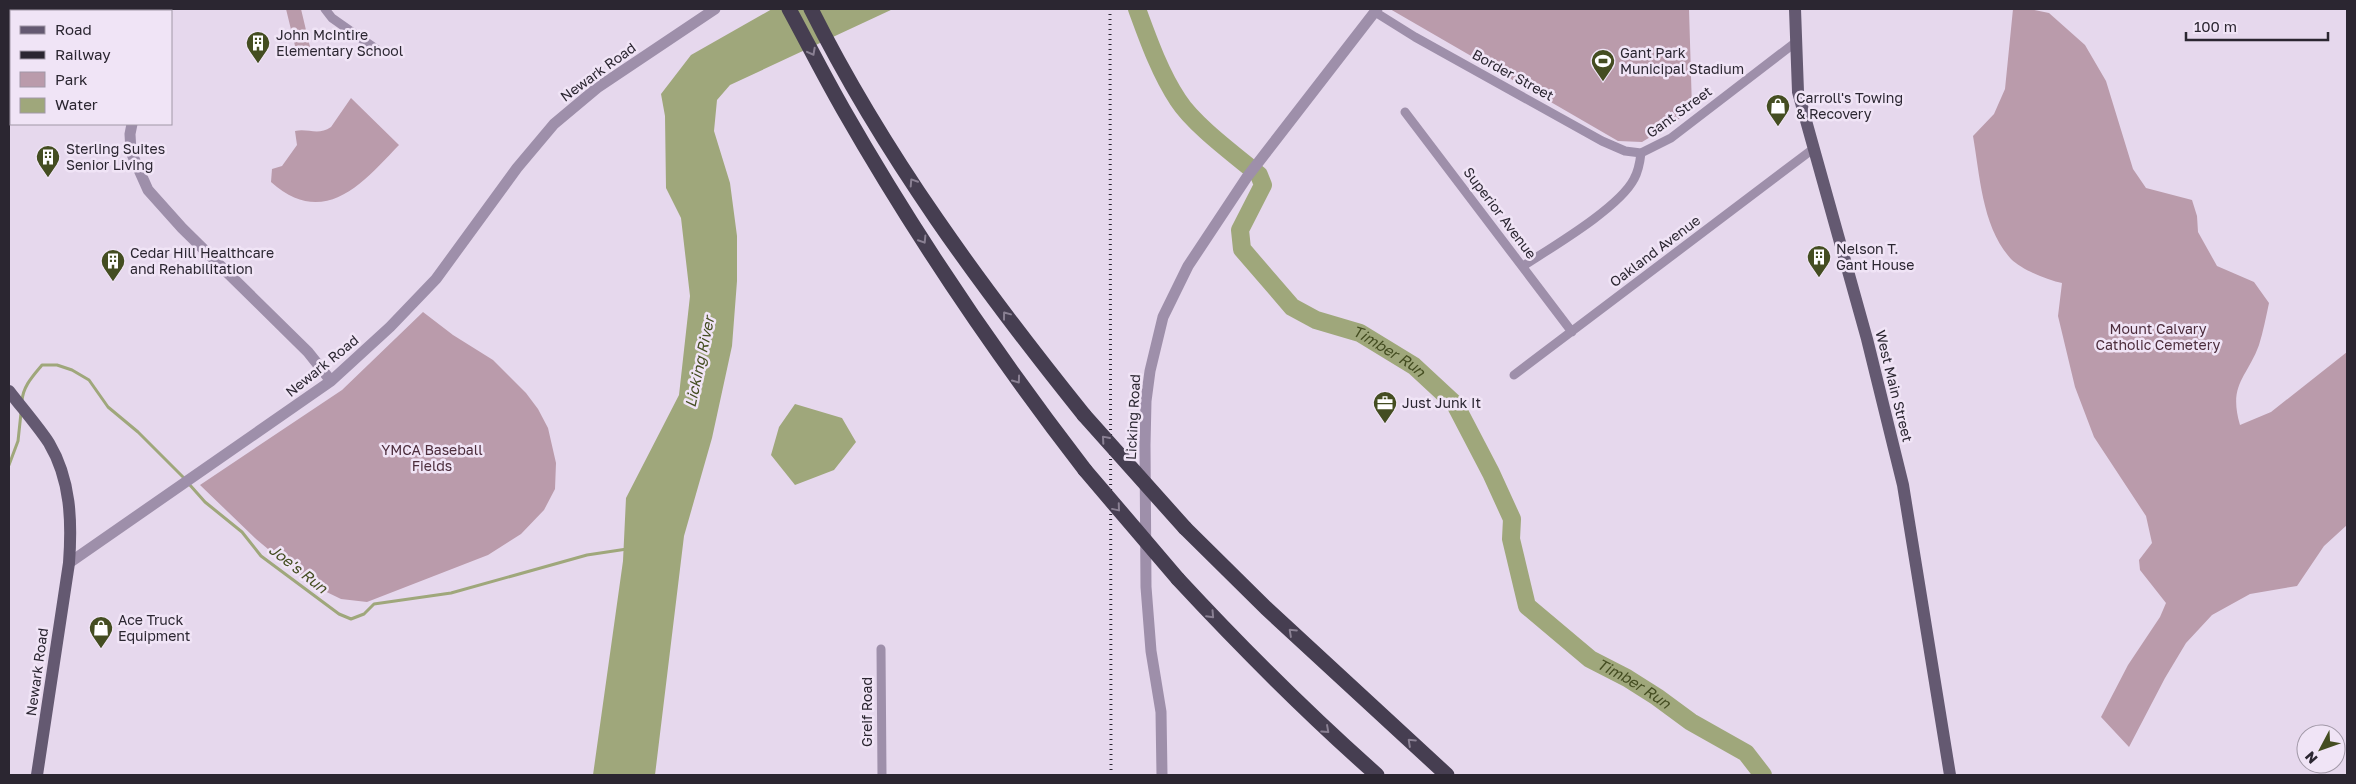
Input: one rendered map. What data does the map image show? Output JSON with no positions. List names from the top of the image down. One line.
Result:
{"streets":{"main road":["Newark Road","West Main Street"],"street":["Border Street","Gant Street","Superior Avenue","Oakland Avenue","Licking Road","Greif Road"]},"crossings":[["Border Street","Gant Street"],["Border Street","Licking Road"],["Gant Street","Superior Avenue"],["Gant Street","West Main Street"],["Superior Avenue","Oakland Avenue"],["Oakland Avenue","West Main Street"]],"water":["Timber Run","Licking River","Joe's Run"],"parks":["Mount Calvary Catholic Cemetery","YMCA Baseball Fields"],"places":{"building":["John McIntire Elementary School","Sterling Suites Senior Living","Nelson T. Gant House","Cedar Hill Healthcare and Rehabilitation"],"sports":["Gant Park Municipal Stadium"],"shop":["Carroll's Towing & Recovery","Ace Truck Equipment"],"office":["Just Junk It"]},"legend":["Road","Railway","Park","Water"],"scale_bar":"100 m","north":"bottom left"}
